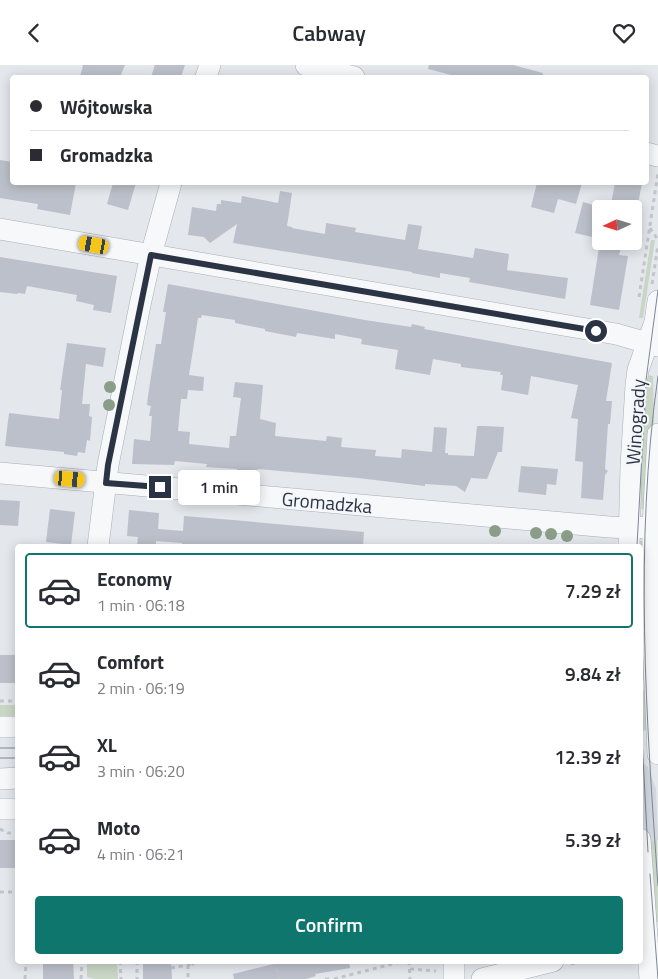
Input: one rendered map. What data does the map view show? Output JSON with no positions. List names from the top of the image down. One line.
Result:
{"streets":{"street":["Winogrady","Gromadzka"]},"crossings":[["Winogrady","Gromadzka"]],"north":"left","page":{"header":"Cabway","banner":["Wójtowska","Gromadzka"],"bubble":"1 min","list":[{"name":"Economy","note":"1 min · 06:18","value":"7.29 zł"},{"name":"Comfort","note":"2 min · 06:19","value":"9.84 zł"},{"name":"XL","note":"3 min · 06:20","value":"12.39 zł"},{"name":"Moto","note":"4 min · 06:21","value":"5.39 zł"}],"buttons":"Confirm"}}
